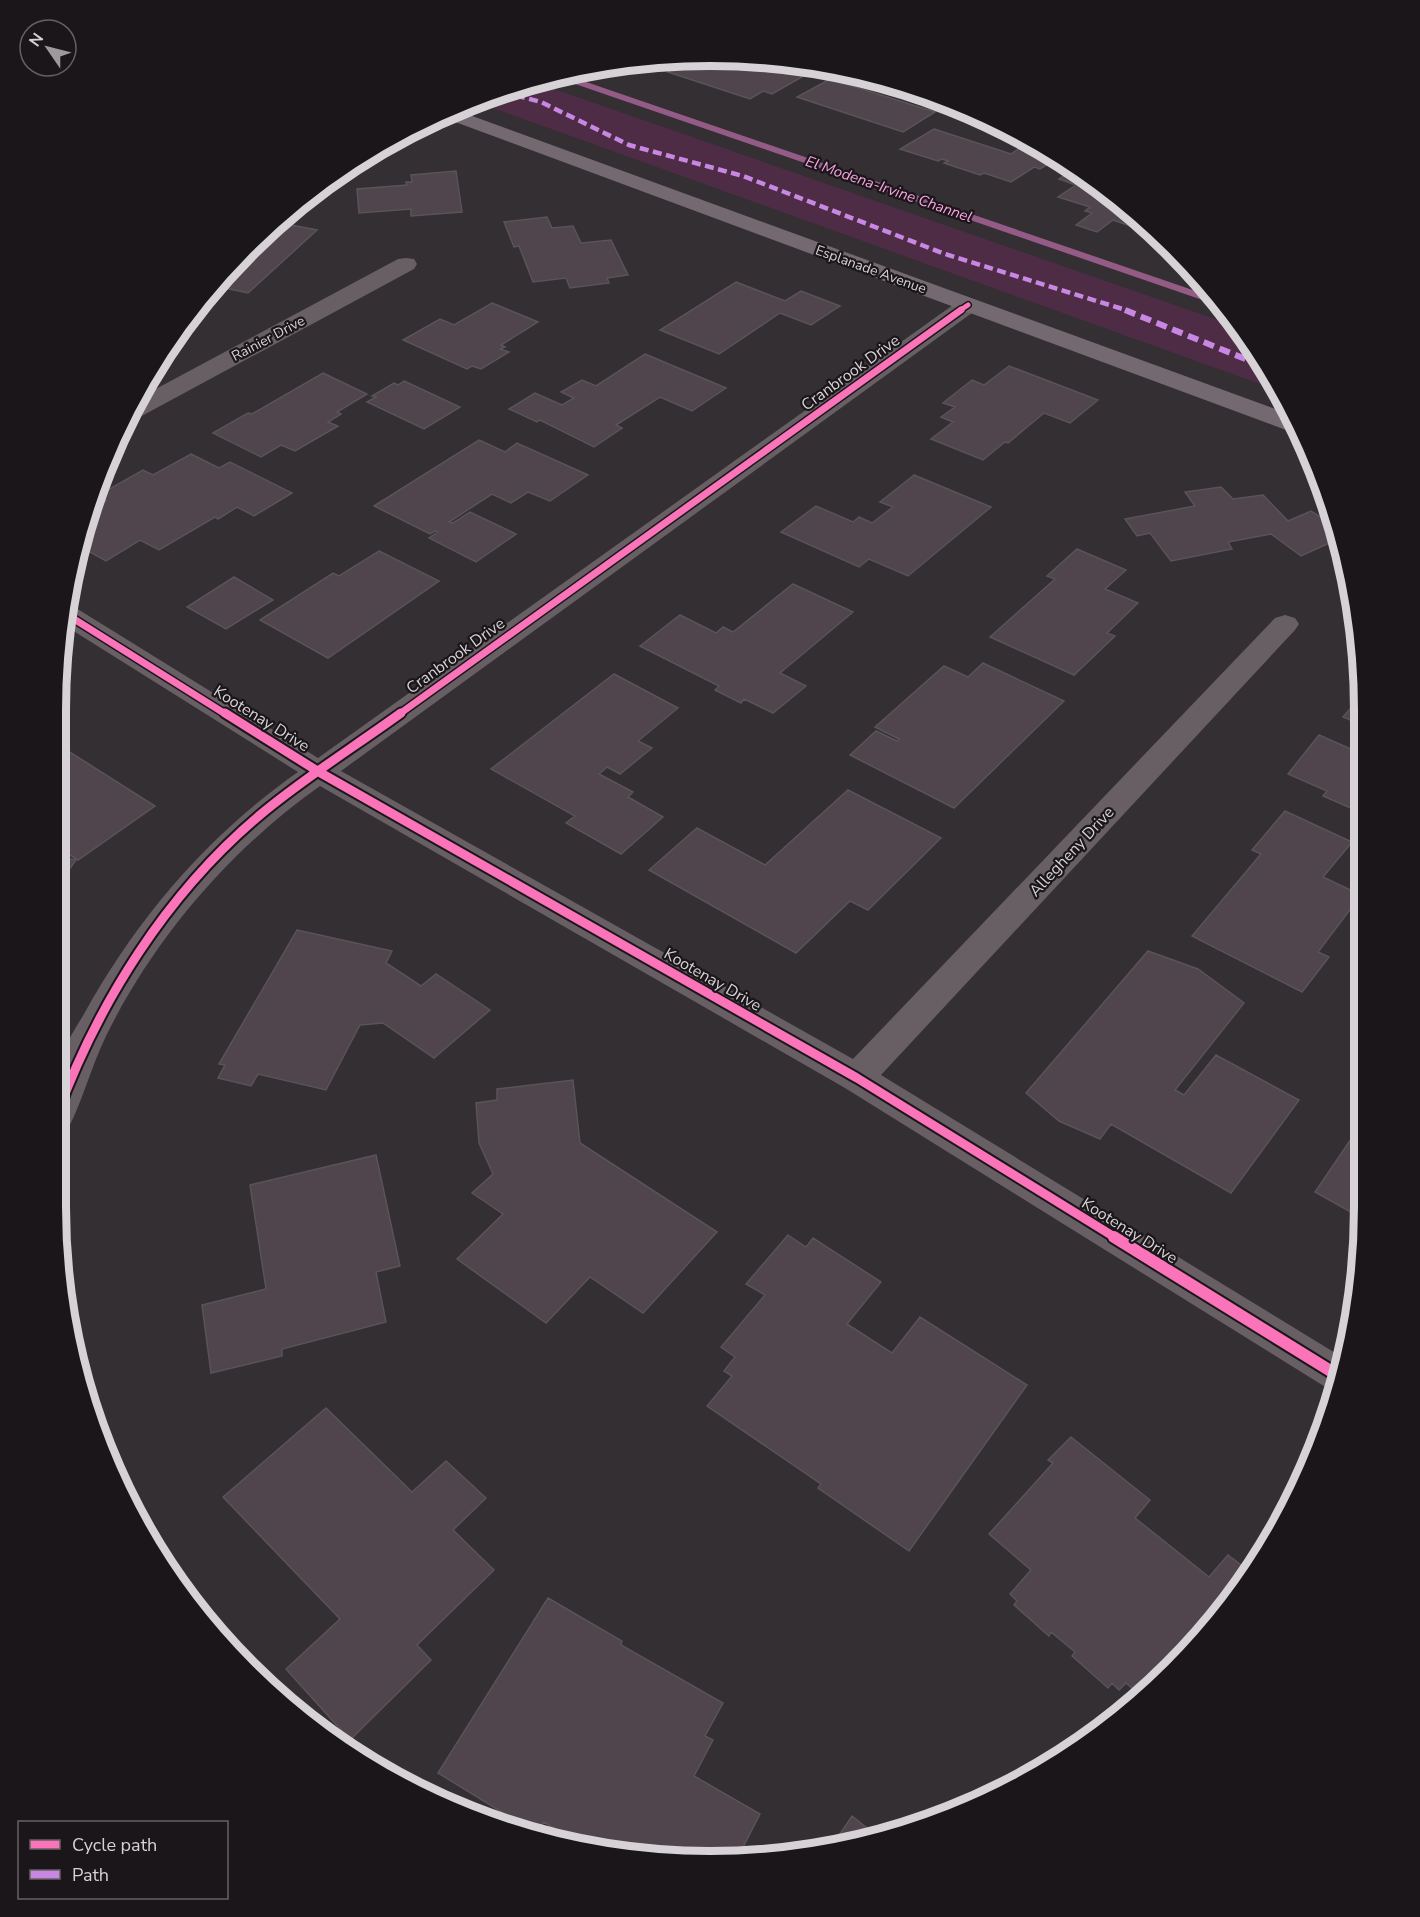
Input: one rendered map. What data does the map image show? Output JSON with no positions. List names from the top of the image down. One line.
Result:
{"streets":{"street":["Esplanade Avenue","Rainier Drive","Cranbrook Drive","Kootenay Drive","Allegheny Drive"]},"crossings":[["Esplanade Avenue","Cranbrook Drive"],["Cranbrook Drive","Kootenay Drive"],["Kootenay Drive","Allegheny Drive"]],"water":["El Modena-Irvine Channel"],"legend":["Cycle path","Path"],"north":"top left"}
